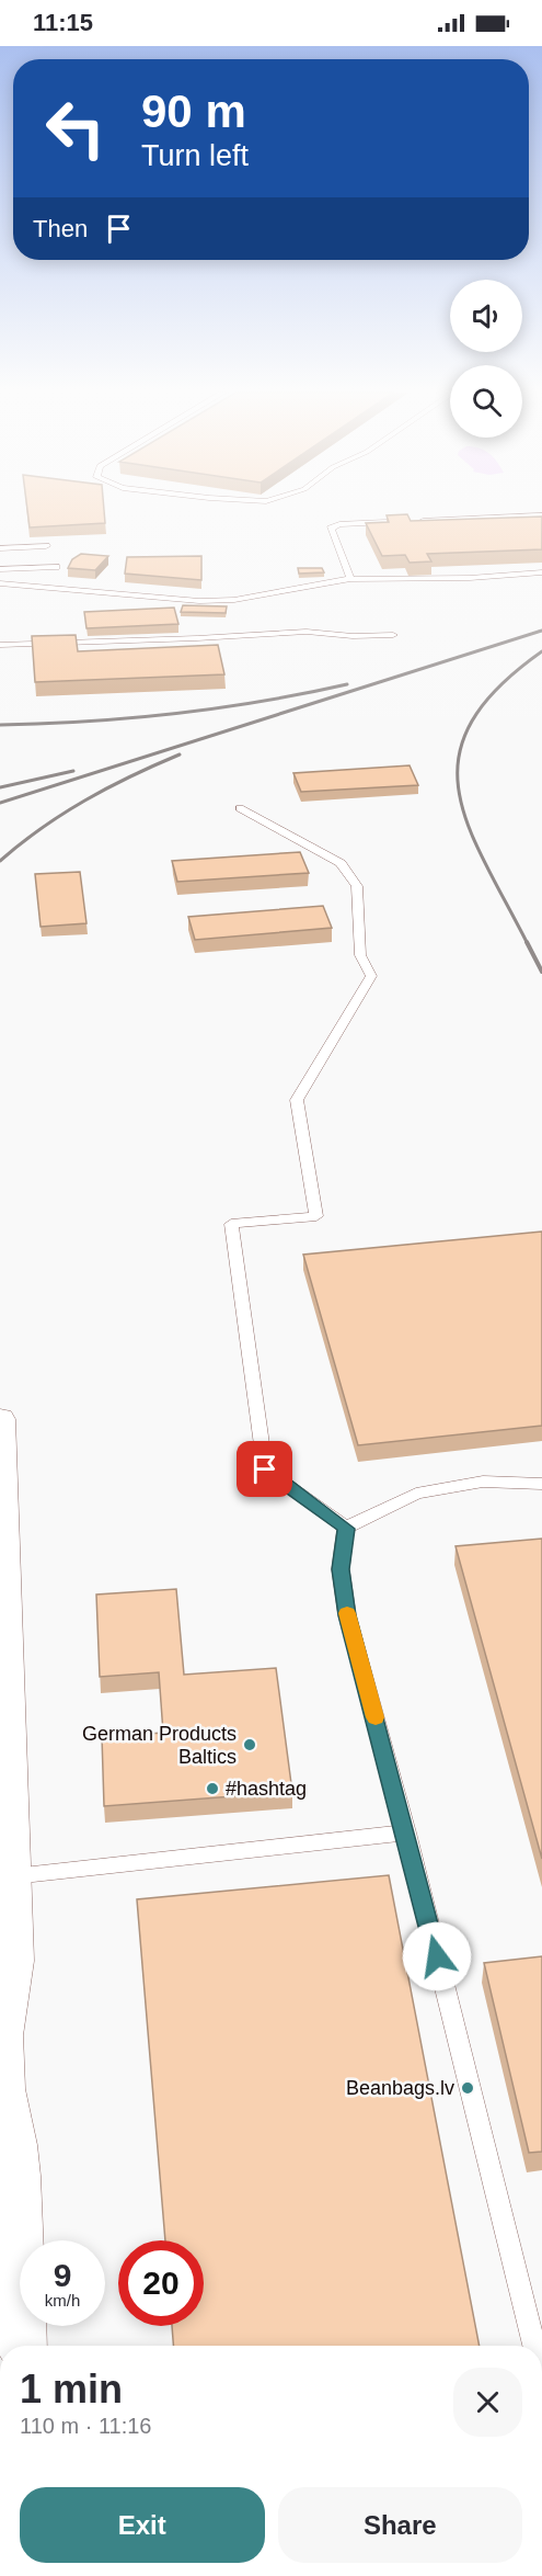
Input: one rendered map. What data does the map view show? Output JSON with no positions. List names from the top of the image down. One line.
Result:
{"places":["German Products Baltics","#hashtag","Beanbags.lv"],"page":{"status":"11:15","turn":["90 m","Turn left"],"then":"Then","speed":"9 km/h","limit":"20","heading":["1 min","110 m · 11:16"],"buttons":["Exit","Share"]}}
